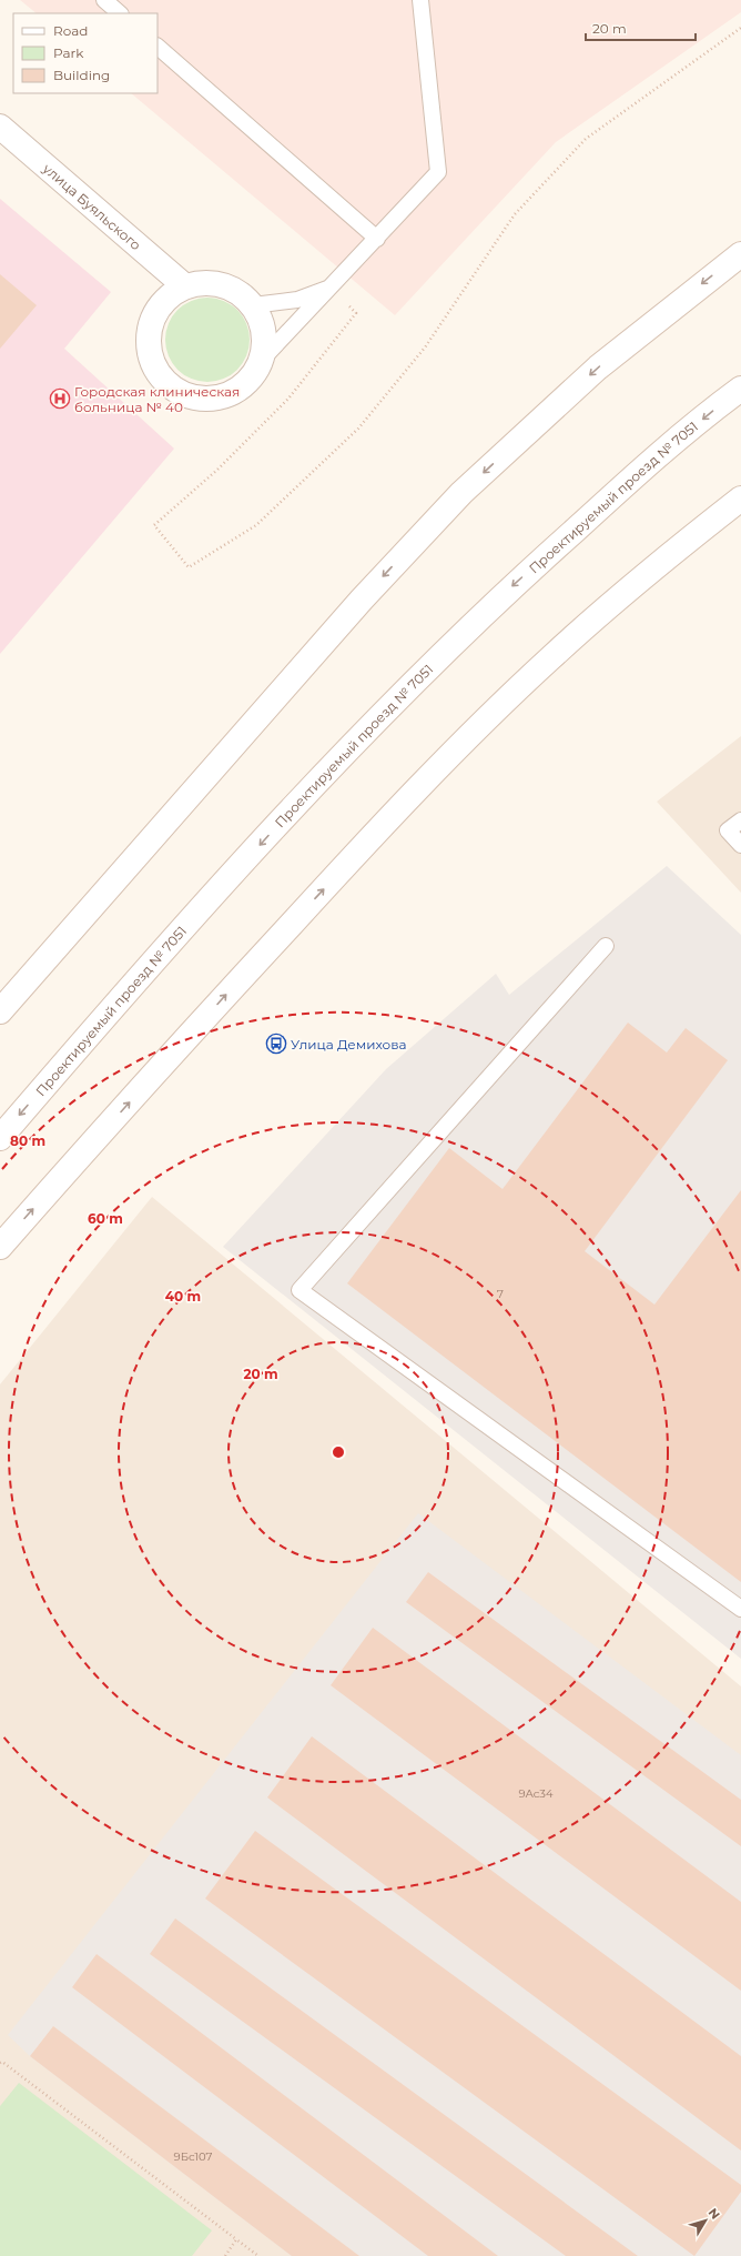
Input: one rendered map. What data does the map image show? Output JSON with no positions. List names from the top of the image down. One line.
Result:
{"streets":{"main road":["улица Буяльского","Проектируемый проезд № 7051"]},"places":{"hospital":["Городская клиническая больница № 40"],"bus stop":["Улица Демихова"]},"house_numbers":["7","9Ас34","9Бс107"],"legend":["Road","Park","Building"],"scale_bar":"20 m","north":"top right","rings":["80 m","60 m","40 m","20 m"]}
